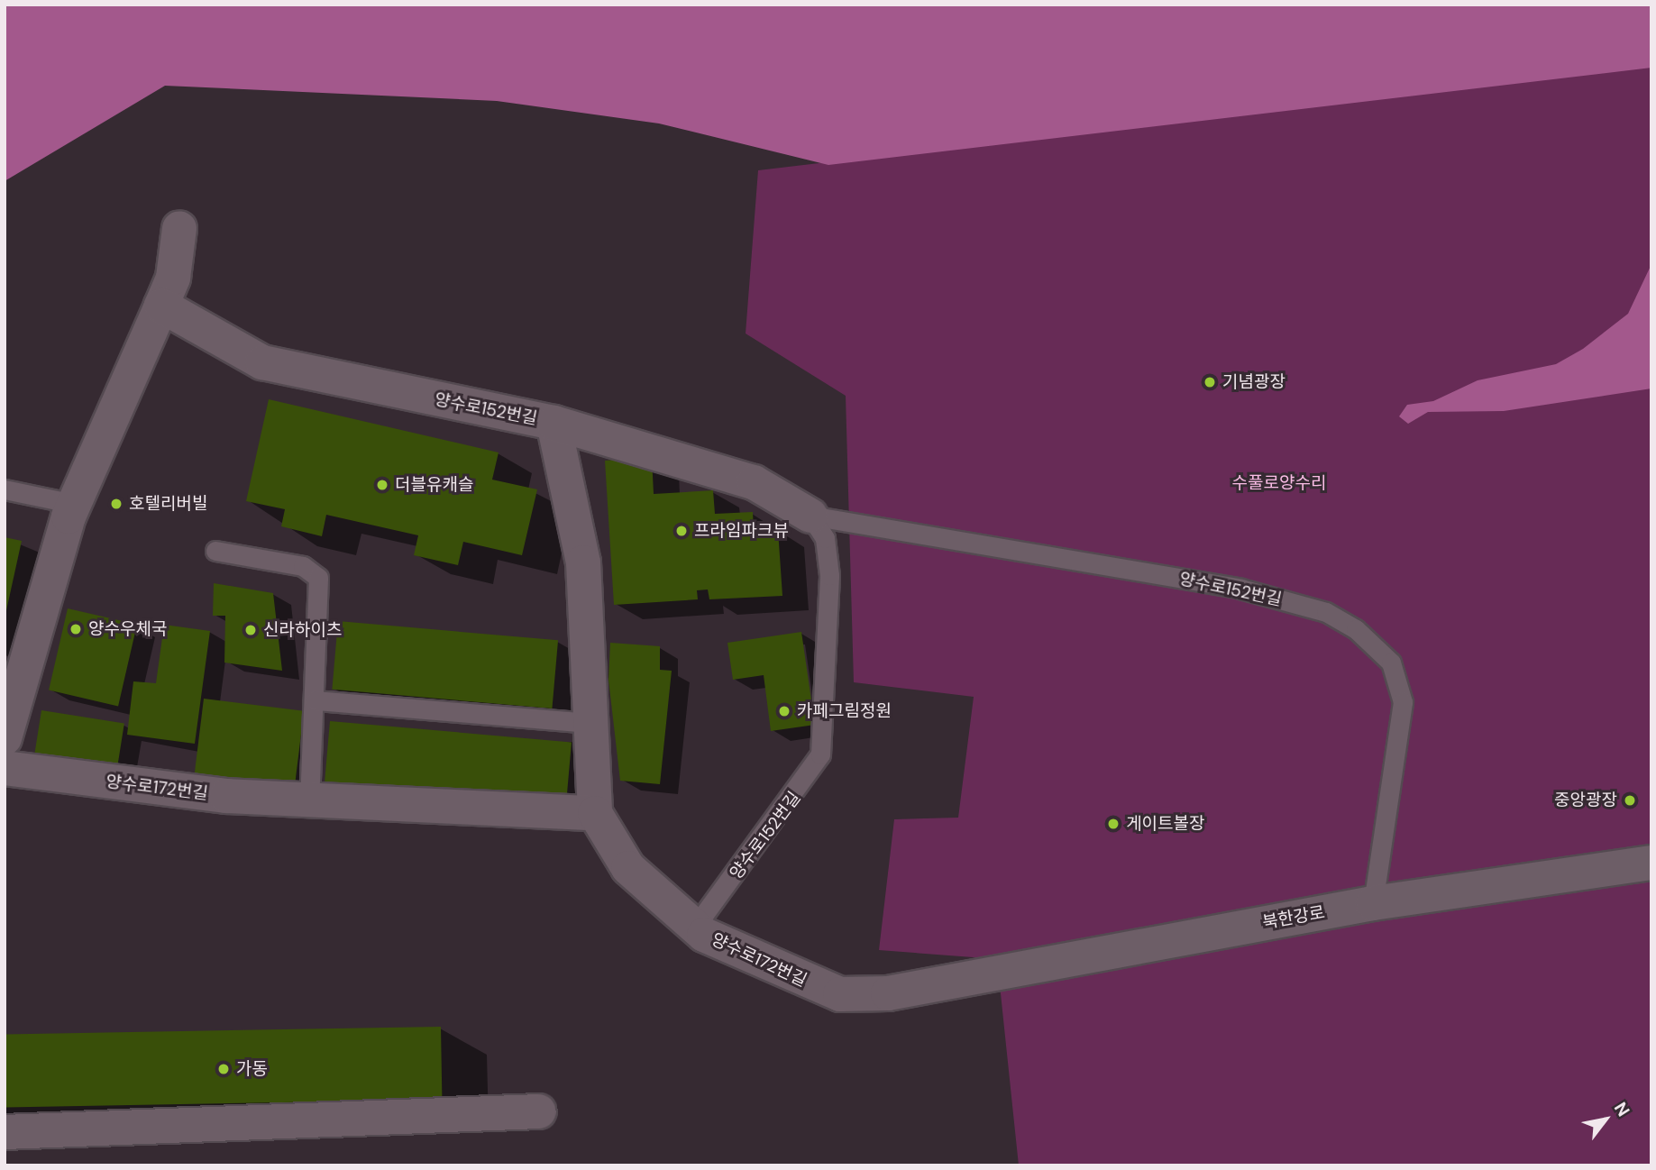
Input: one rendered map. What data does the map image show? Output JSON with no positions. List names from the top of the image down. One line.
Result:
{"streets":{"street":["양수로152번길","양수로172번길","북한강로"]},"crossings":[["양수로152번길","양수로172번길"],["양수로152번길","북한강로"],["양수로172번길","북한강로"]],"parks":["수풀로양수리"],"places":["기념광장","더블유캐슬","호텔리버빌","프라임파크뷰","양수우체국","신라하이츠","카페그림정원","중앙광장","게이트볼장","가동"],"north":"top right"}
